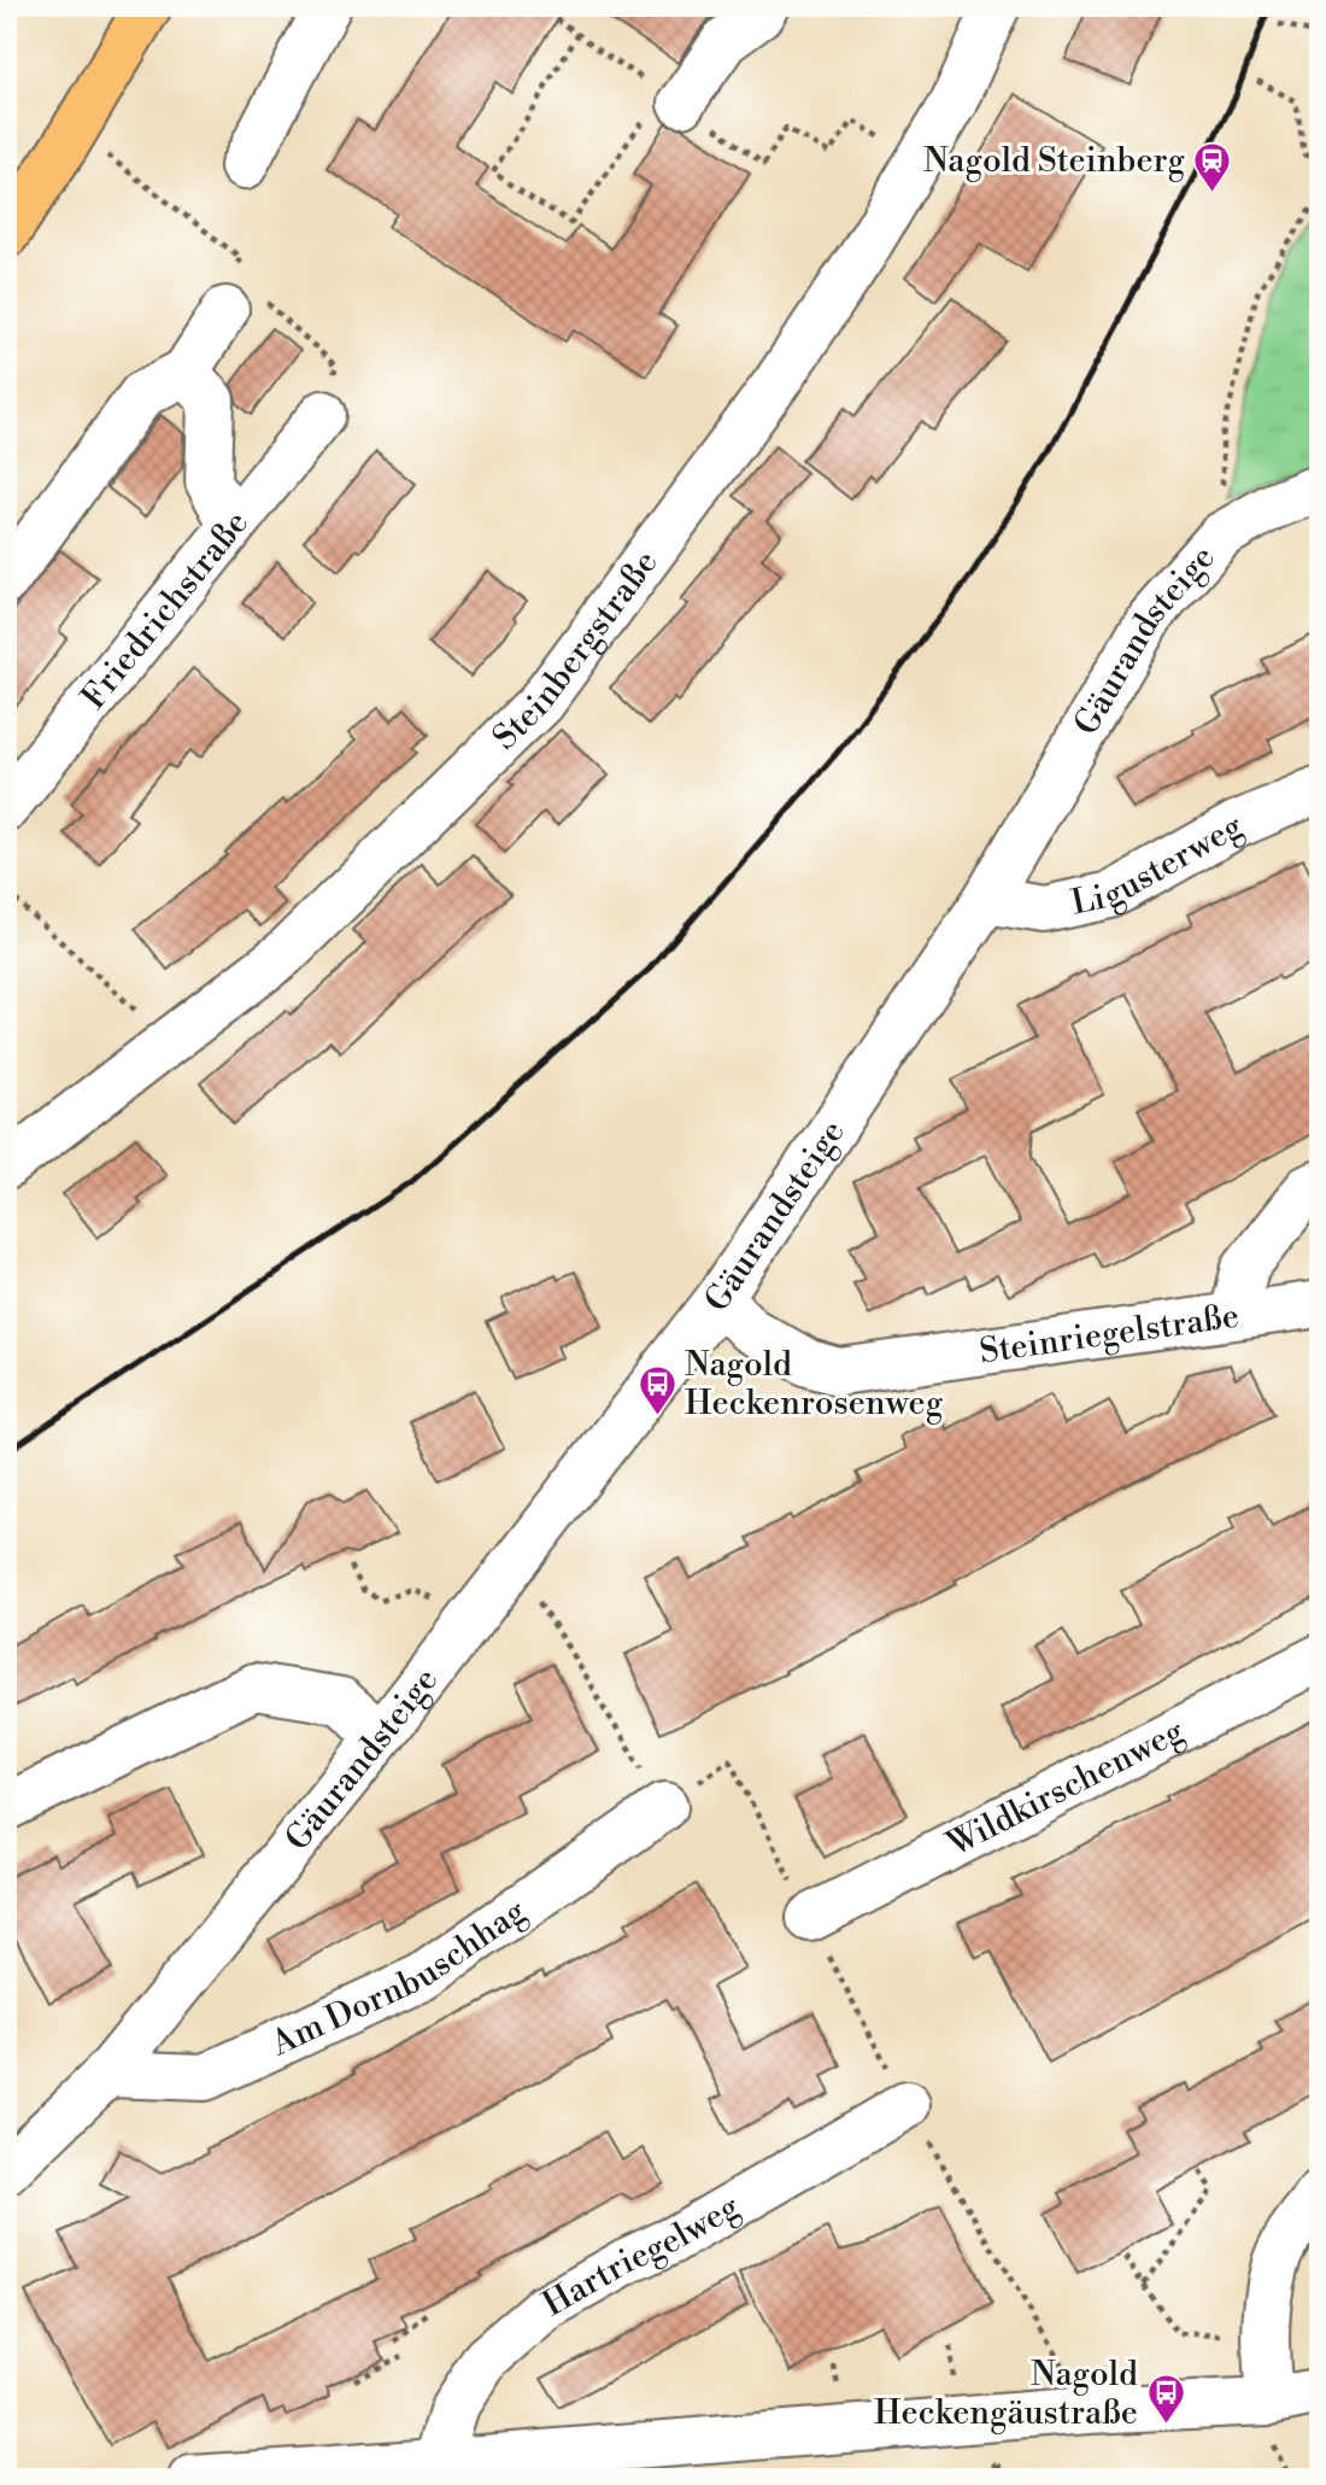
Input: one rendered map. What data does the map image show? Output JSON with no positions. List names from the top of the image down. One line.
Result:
{"streets":{"street":["Friedrichstraße","Gäurandsteige","Steinbergstraße","Ligusterweg","Steinriegelstraße","Wildkirschenweg","Am Dornbuschhag","Hartriegelweg"]},"crossings":[["Gäurandsteige","Ligusterweg"],["Gäurandsteige","Steinriegelstraße"],["Gäurandsteige","Am Dornbuschhag"]],"places":{"station":["Nagold Steinberg"],"bus stop":["Nagold Heckenrosenweg","Nagold Heckengäustraße"]}}
